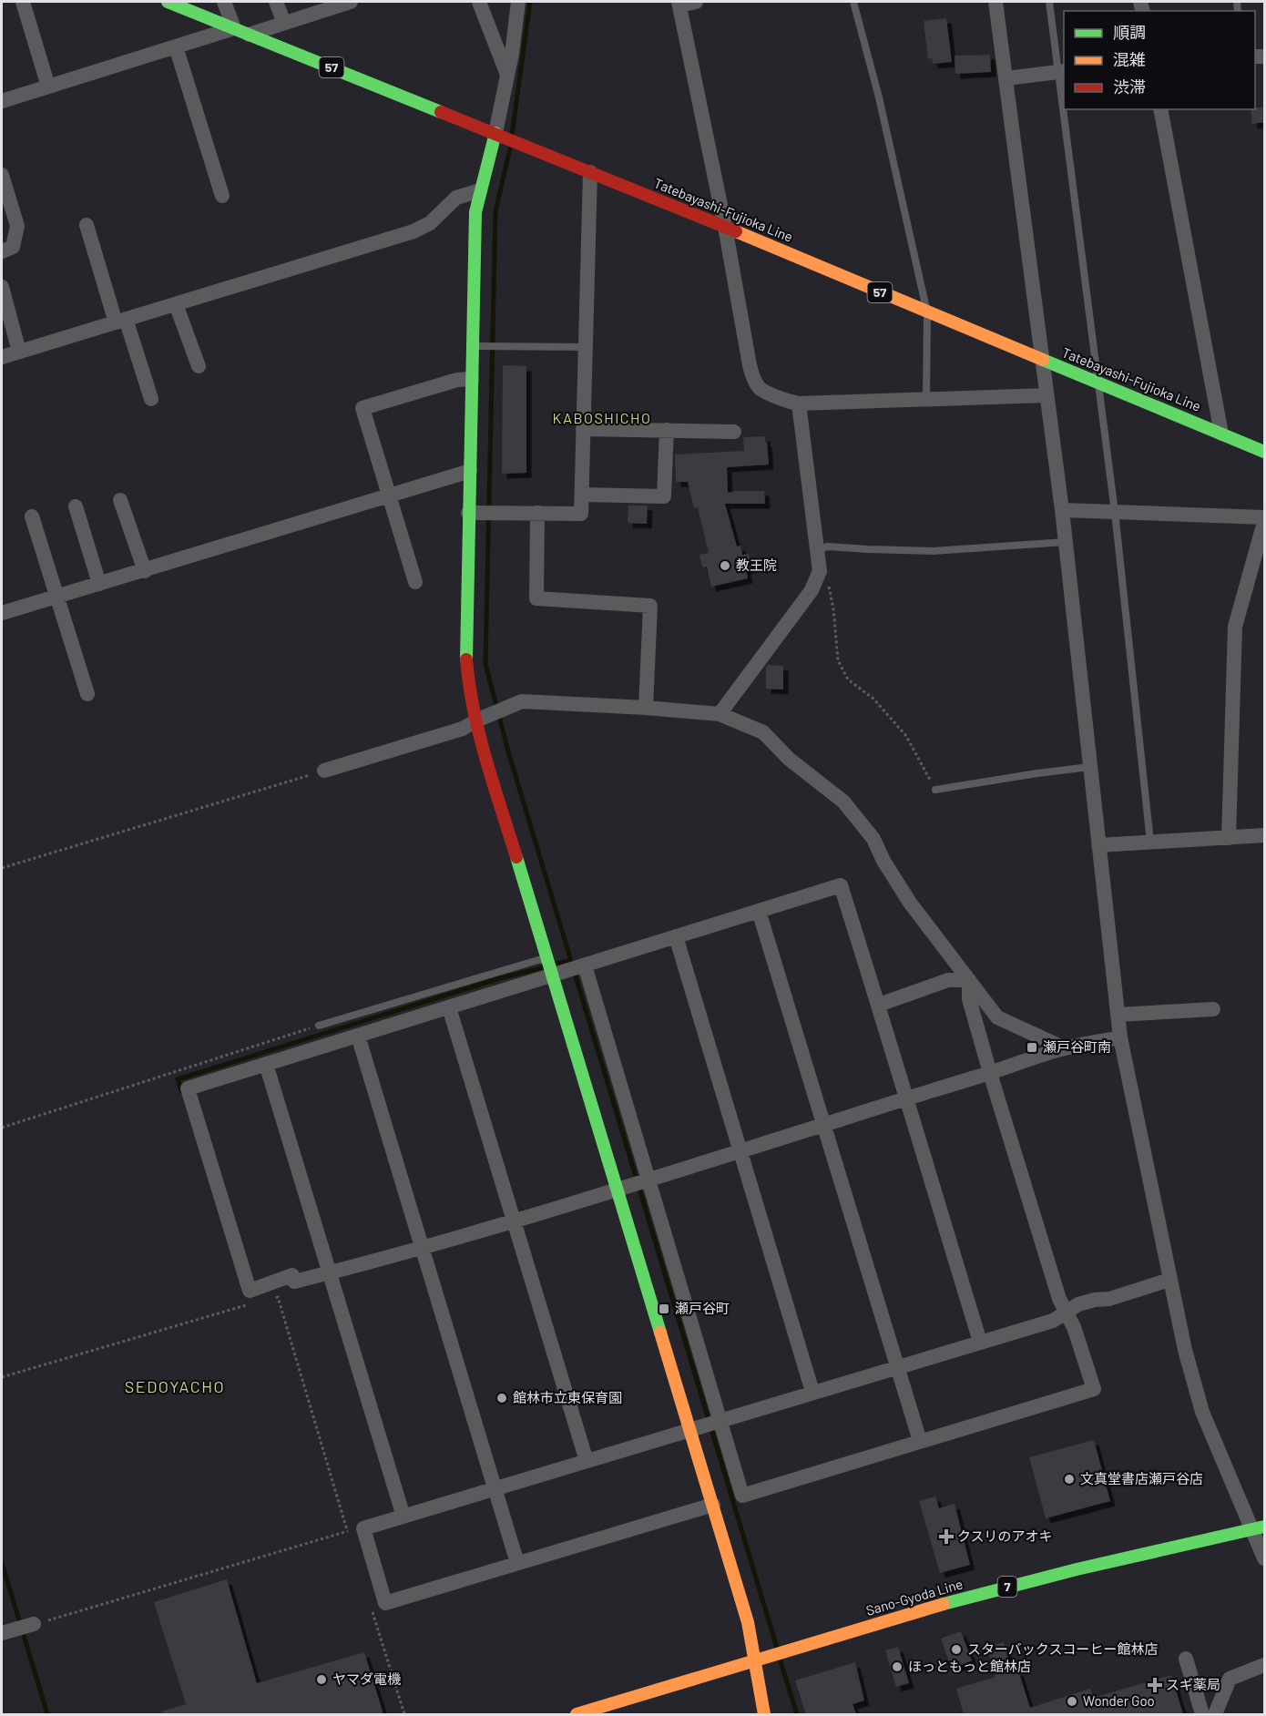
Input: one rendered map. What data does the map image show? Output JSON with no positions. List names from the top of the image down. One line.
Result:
{"streets":{"main road":["57","Tatebayashi-Fujioka Line","7","Sano-Gyoda Line"]},"districts":["KABOSHICHO","SEDOYACHO"],"places":{"other":["教王院","館林市立東保育園","文真堂書店瀬戸谷店","スターバックスコーヒー館林店","ほっともっと館林店","ヤマダ電機","Wonder Goo"],"transit":["瀬戸谷町南","瀬戸谷町"],"health":["クスリのアオキ","スギ薬局"]},"legend":["順調","混雑","渋滞"]}
